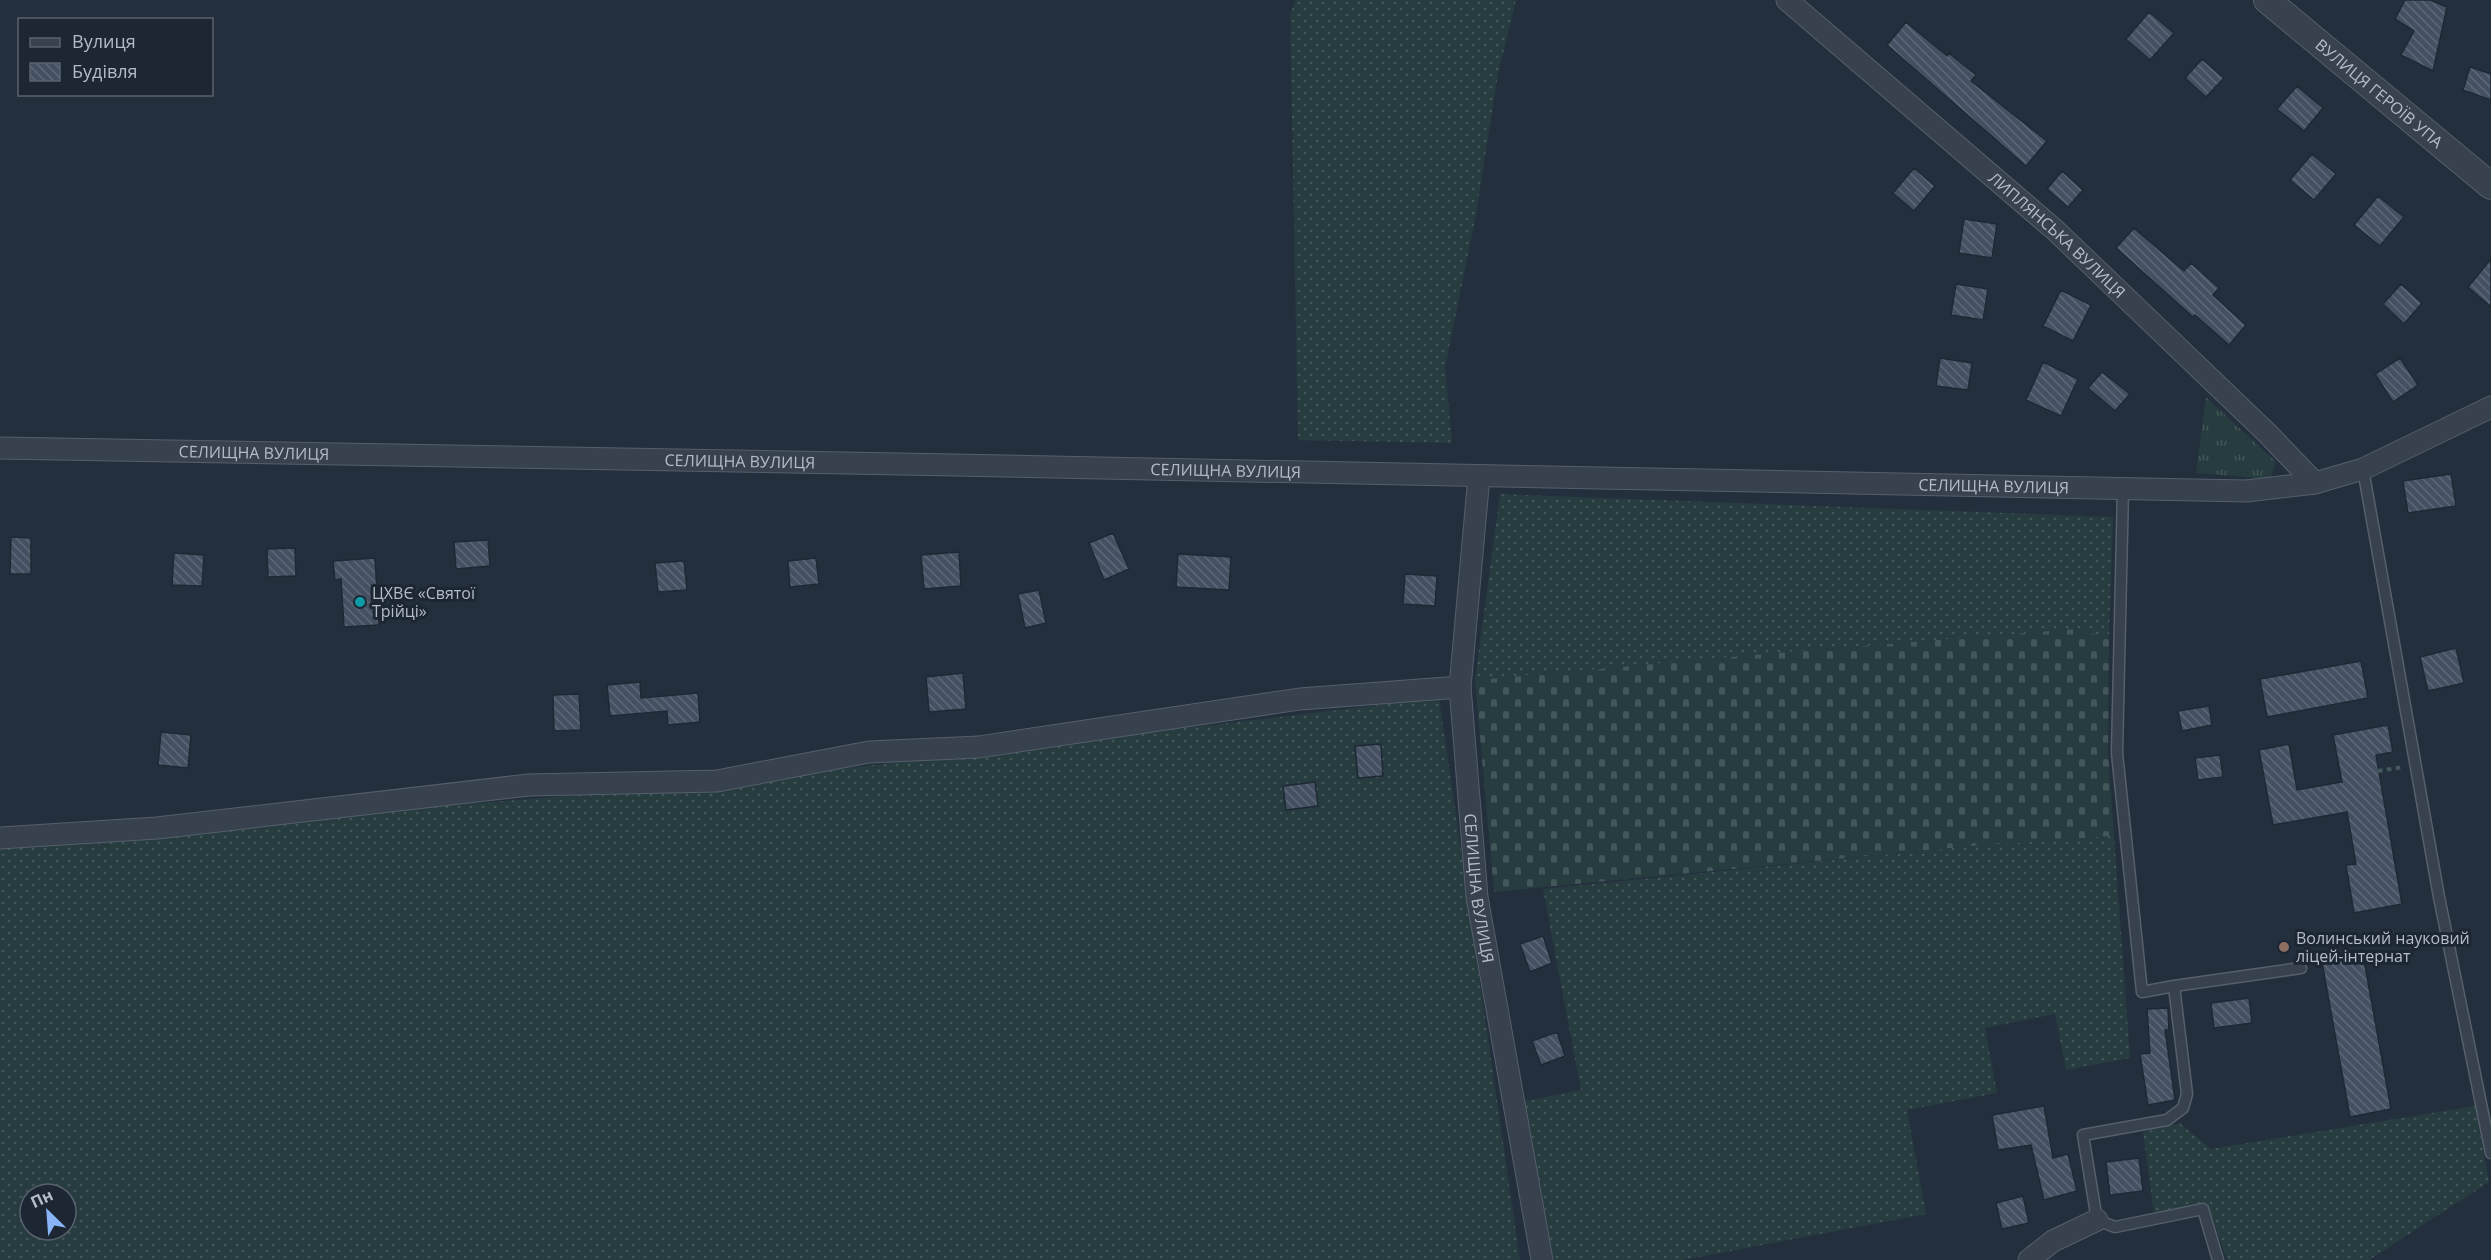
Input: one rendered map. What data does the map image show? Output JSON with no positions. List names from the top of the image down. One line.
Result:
{"streets":{"street":["ВУЛИЦЯ ГЕРОЇВ УПА","ЛИПЛЯНСЬКА ВУЛИЦЯ","СЕЛИЩНА ВУЛИЦЯ"]},"crossings":[["ЛИПЛЯНСЬКА ВУЛИЦЯ","СЕЛИЩНА ВУЛИЦЯ"]],"places":["ЦХВЄ «Святої Трійці»","Волинський науковий ліцей-інтернат"],"legend":["Вулиця","Будівля"],"north":"top left"}
